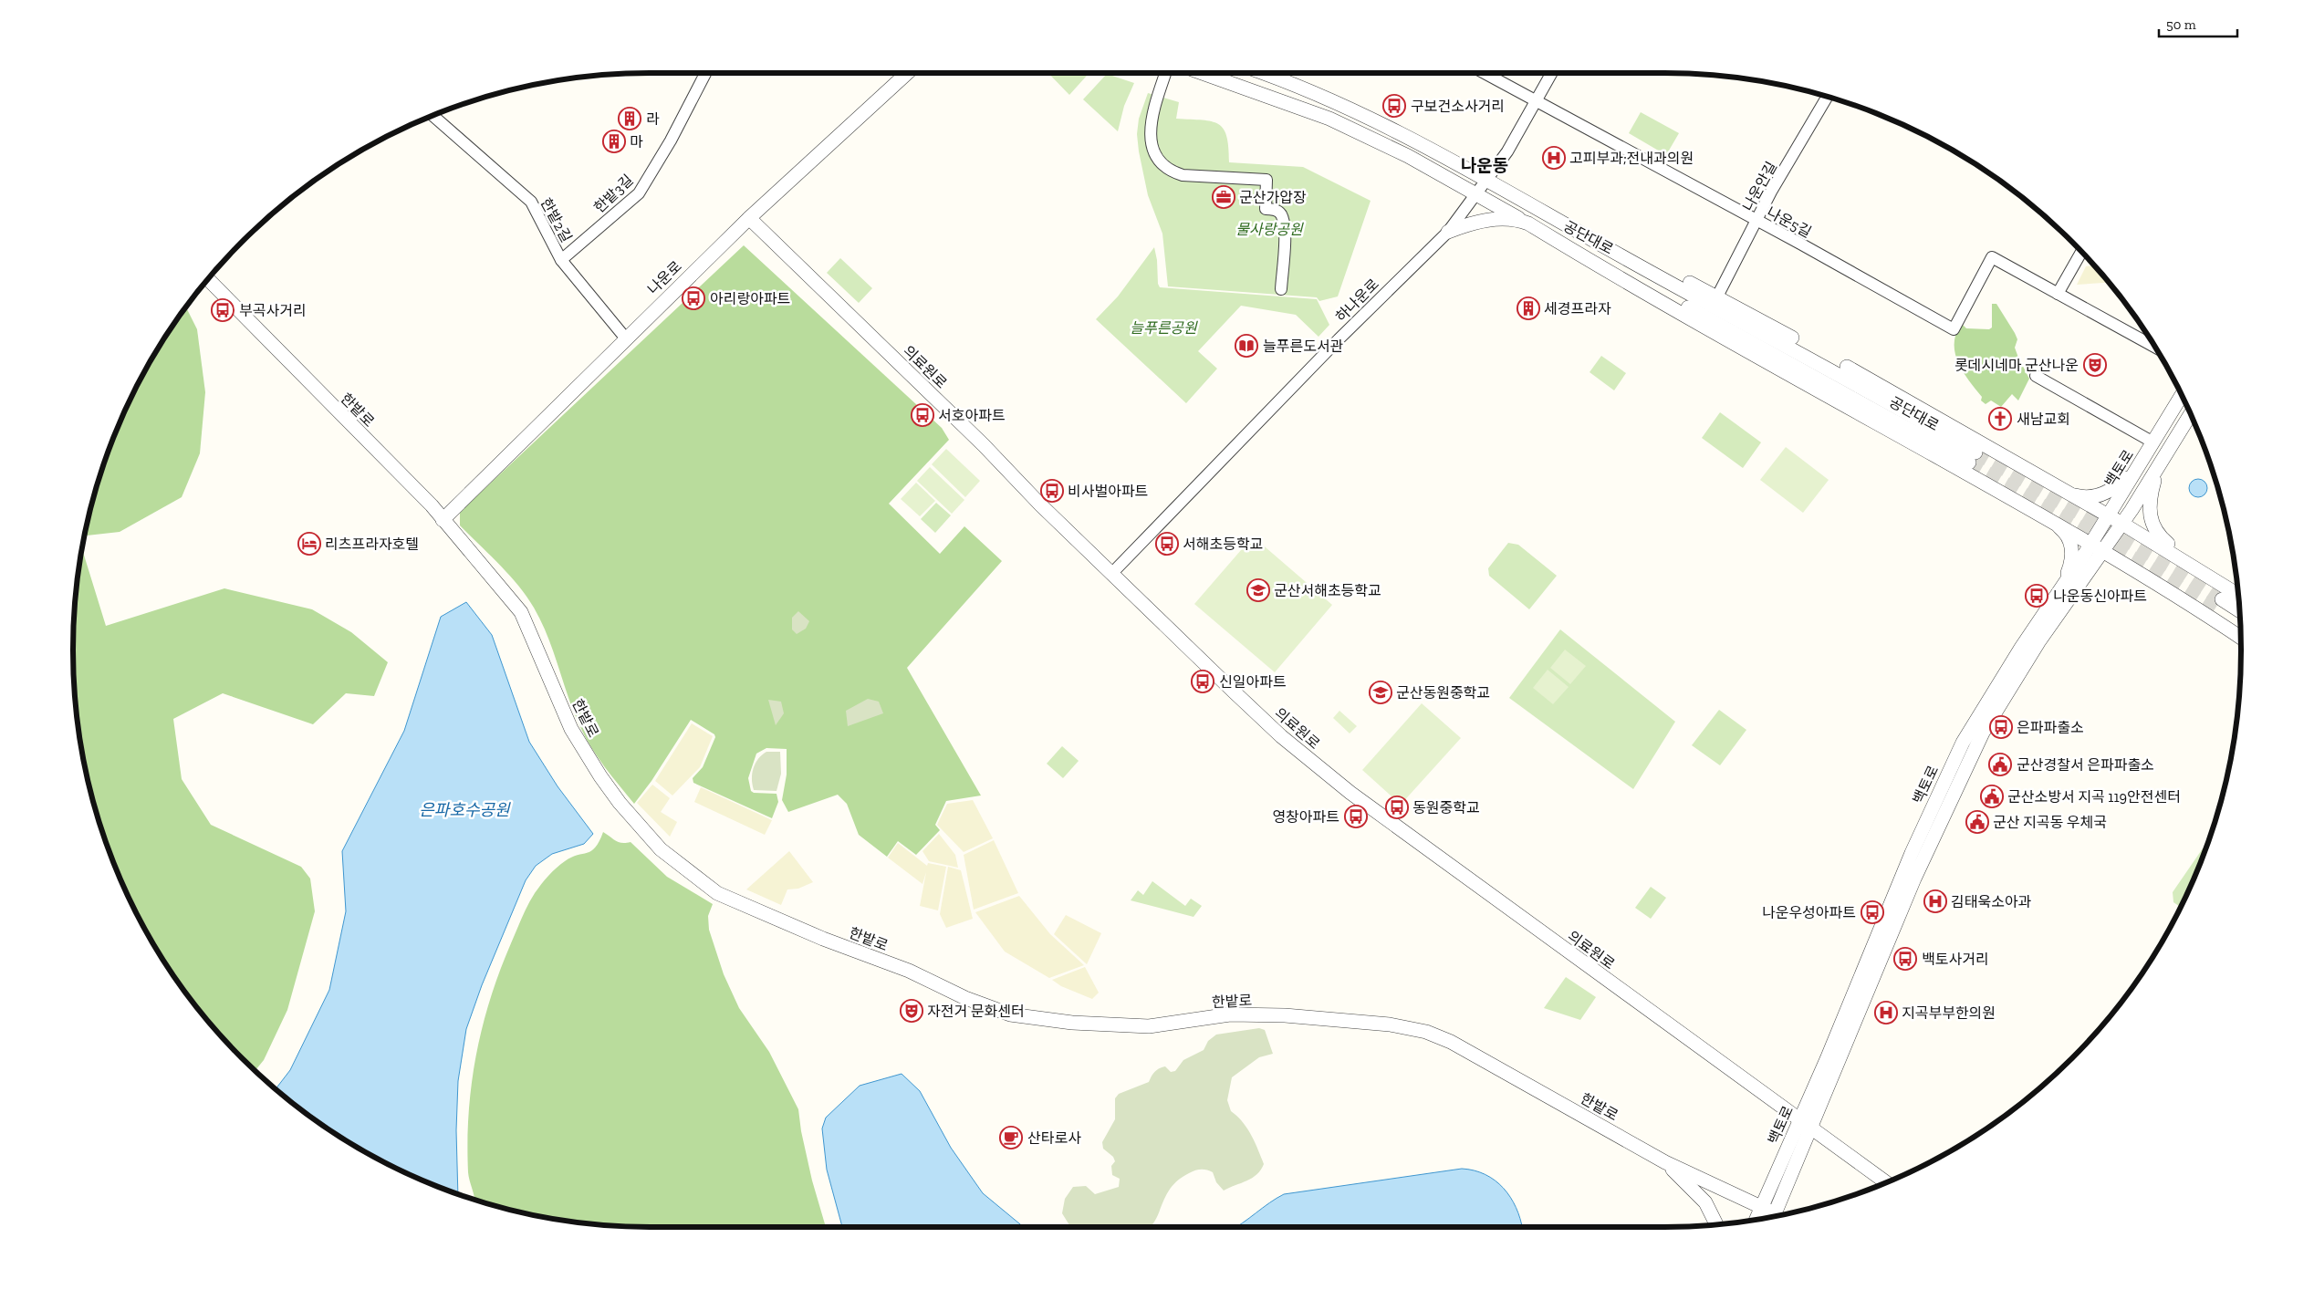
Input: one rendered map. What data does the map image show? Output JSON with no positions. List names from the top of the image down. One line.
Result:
{"streets":{"street":["나운안길","한밭3길","한밭2길","나운5길","공단대로","나운로","하나운로","의료원로","한밭로","백토로"]},"crossings":[["나운안길","나운5길"],["한밭3길","한밭2길"],["한밭2길","나운로"],["나운5길","하나운로"],["공단대로","하나운로"],["나운로","의료원로"],["나운로","한밭로"],["하나운로","의료원로"],["의료원로","백토로"],["한밭로","백토로"]],"districts":["나운동"],"water":["은파호수공원"],"parks":["물사랑공원","늘푸른공원"],"places":{"bus stop":["구보건소사거리","아리랑아파트","부곡사거리","서호아파트","비사벌아파트","서해초등학교","나운동신아파트","신일아파트","은파파출소","동원중학교","영창아파트","나운우성아파트","백토사거리"],"building":["라","마","세경프라자"],"hospital":["고피부과;전내과의원","김태욱소아과","지곡부부한의원"],"office":["군산가압장"],"library":["늘푸른도서관"],"theatre":["롯데시네마 군산나운","자전거 문화센터"],"church":["새남교회"],"hotel":["리츠프라자호텔"],"school or university":["군산서해초등학교","군산동원중학교"],"public building":["군산경찰서 은파파출소","군산소방서 지곡 119안전센터","군산 지곡동 우체국"],"cafe":["산타로사"]},"scale_bar":"50 m"}
